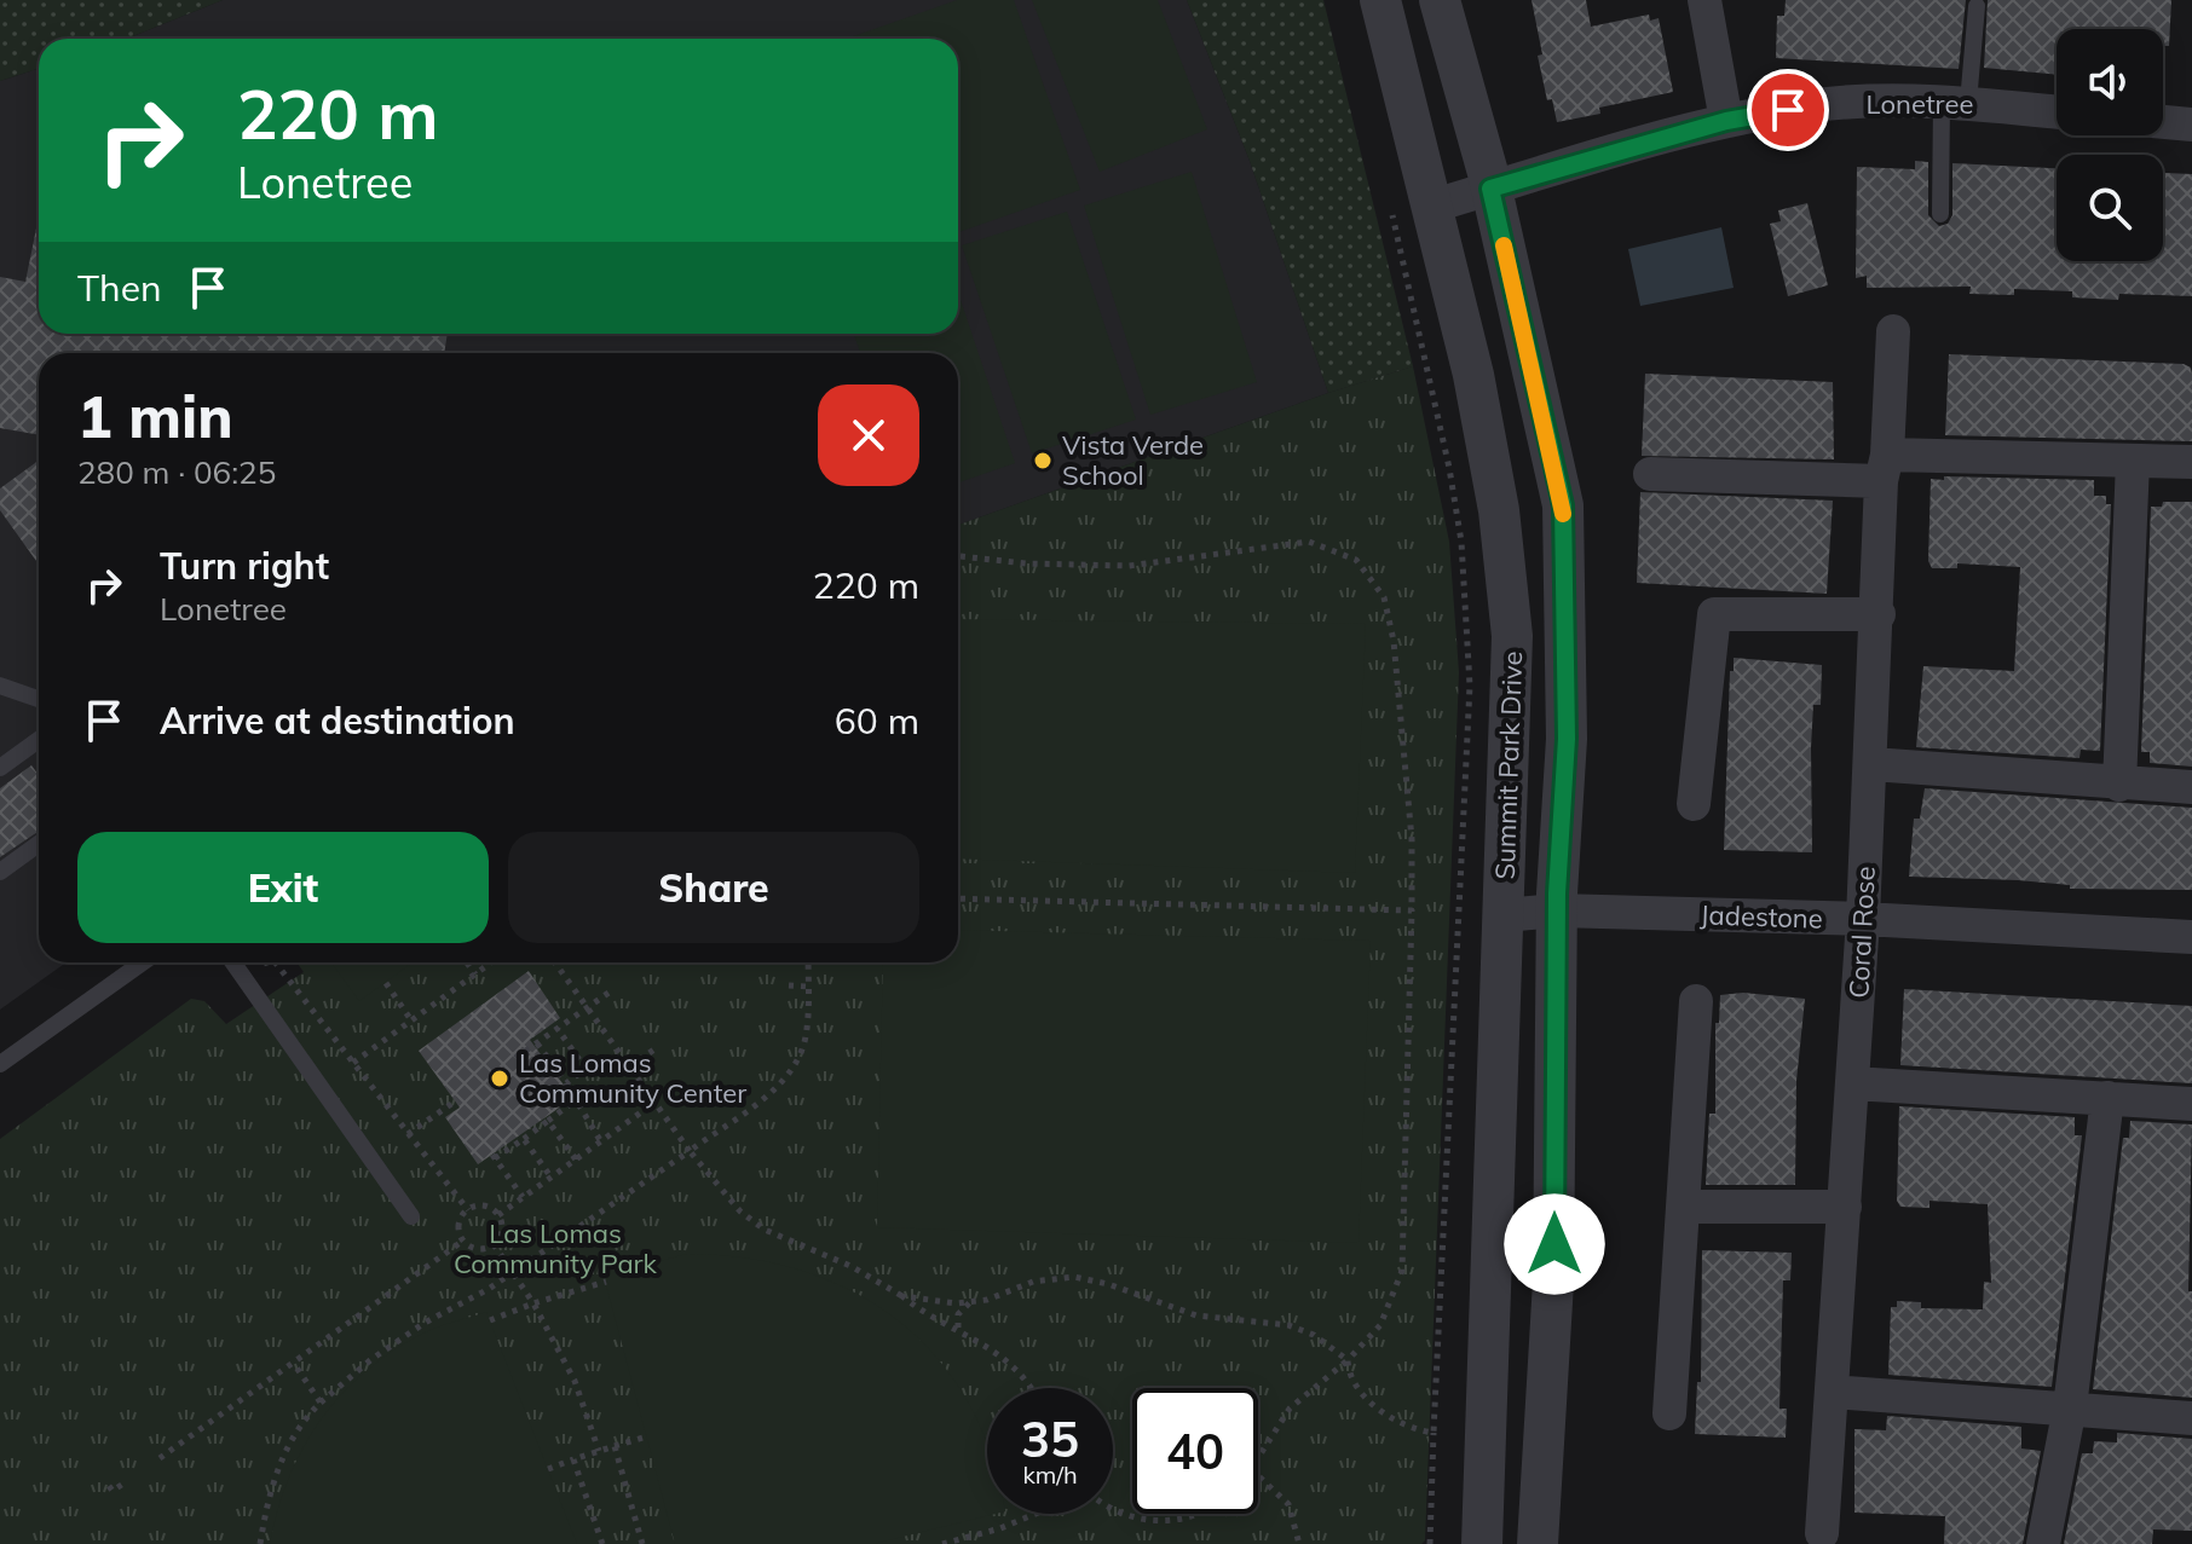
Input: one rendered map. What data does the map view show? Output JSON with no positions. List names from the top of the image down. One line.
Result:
{"streets":{"street":["Lonetree","Summit Park Drive","Jadestone","Coral Rose"]},"crossings":[["Lonetree","Summit Park Drive"],["Summit Park Drive","Jadestone"],["Jadestone","Coral Rose"]],"parks":["Las Lomas Community Park"],"places":["Vista Verde School","Las Lomas Community Center"],"page":{"turn":["220 m","Lonetree"],"then":"Then","heading":["1 min","280 m · 06:25"],"list":[{"name":"Turn right","note":"Lonetree","value":"220 m"},{"name":"Arrive at destination","value":"60 m"}],"buttons":["Exit","Share"],"speed":"35 km/h","limit":"40"}}
